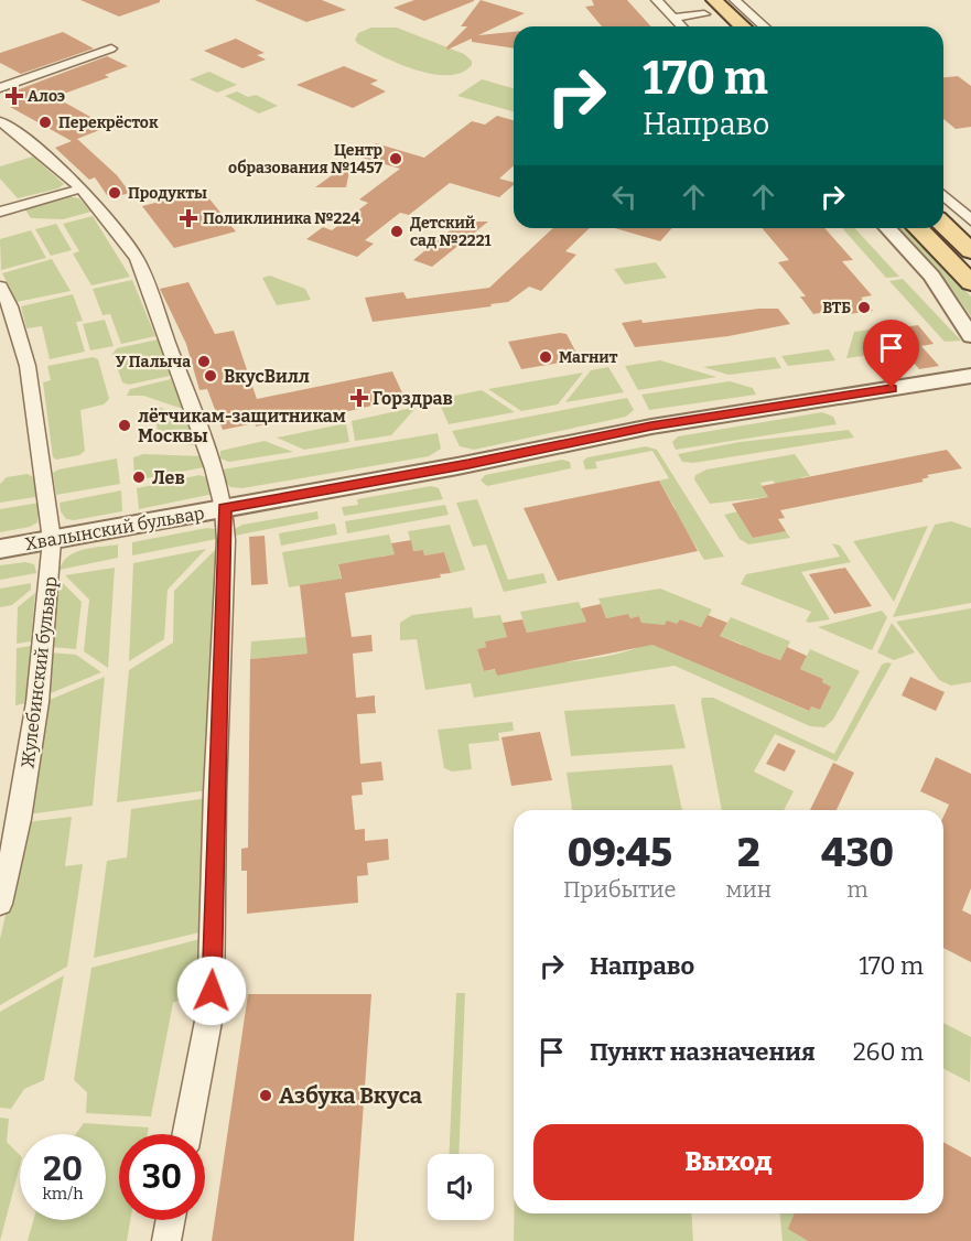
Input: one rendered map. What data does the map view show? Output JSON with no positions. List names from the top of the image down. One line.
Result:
{"streets":{"street":["Хвалынский бульвар","Жулебинский бульвар"]},"crossings":[["Хвалынский бульвар","Жулебинский бульвар"]],"places":{"health":["Алоэ","Поликлиника №224","Горздрав"],"other":["Перекрёсток","Центр образования №1457","Продукты","Детский сад №2221","ВТБ","Магнит","У Палыча","ВкусВилл","лётчикам-защитникам Москвы","Лев","Азбука Вкуса"]},"page":{"turn":["170 m","Направо"],"eta":["09:45","Прибытие","2","мин","430","m"],"list":[{"name":"Направо","value":"170 m"},{"name":"Пункт назначения","value":"260 m"}],"buttons":"Выход","speed":"20 km/h","limit":"30"}}
